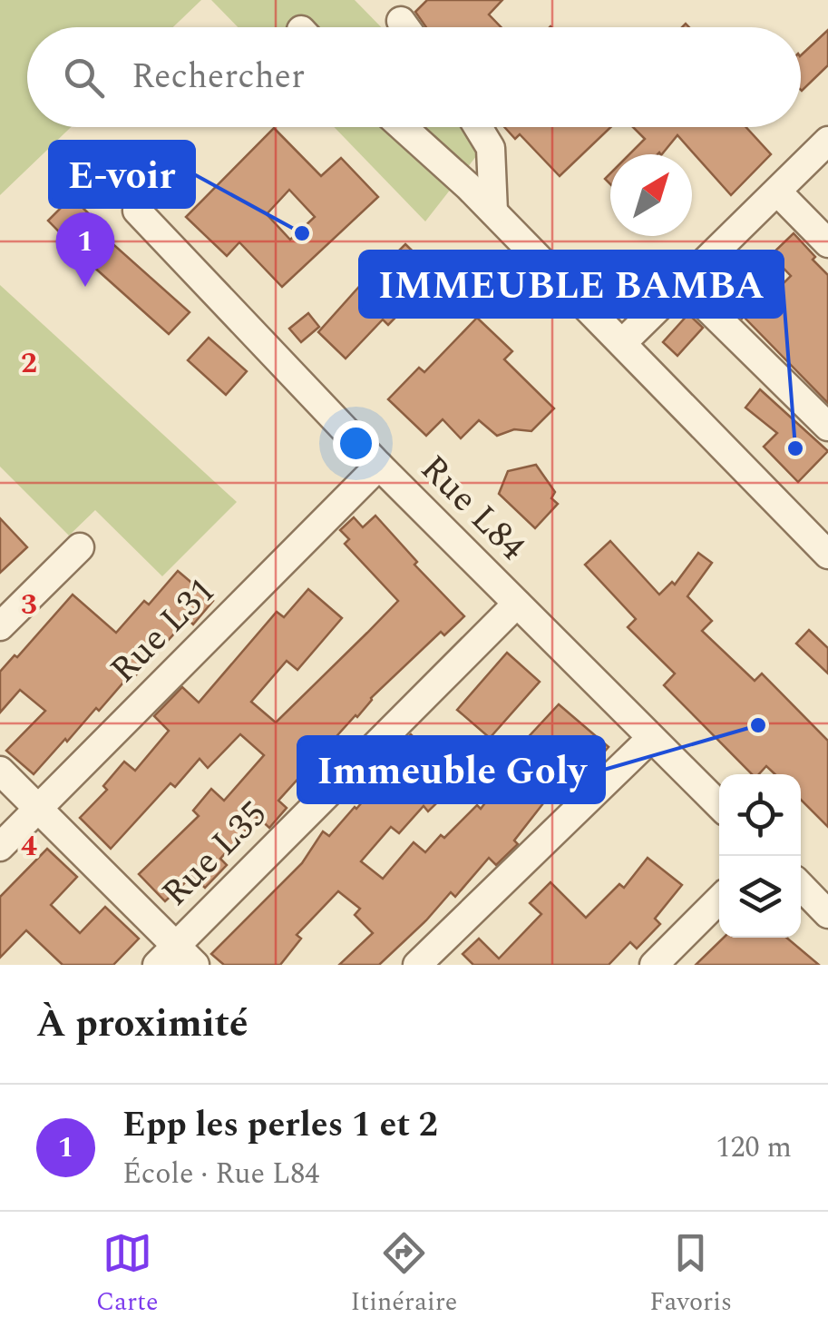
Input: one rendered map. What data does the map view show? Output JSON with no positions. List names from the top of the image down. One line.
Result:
{"streets":{"street":["Rue L84","Rue L31","Rue L35"]},"crossings":[["Rue L84","Rue L31"],["Rue L84","Rue L35"]],"places":["E-voir","IMMEUBLE BAMBA","Immeuble Goly"],"north":"top right","page":{"search":"Rechercher","pins":"1","heading":"À proximité","list":[{"mark":"1","name":"Epp les perles 1 et 2","note":"École · Rue L84","value":"120 m"}],"nav":["Carte","Itinéraire","Favoris"]},"grid":{"rows":["2","3","4"]}}
